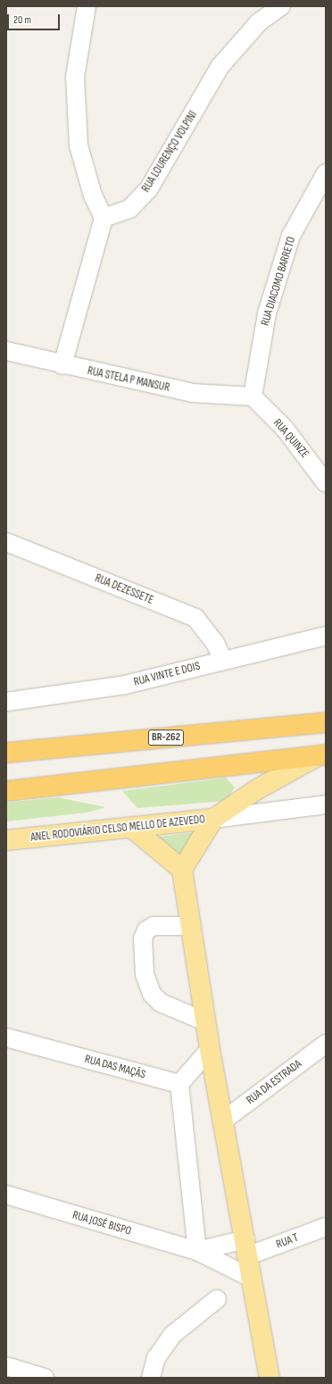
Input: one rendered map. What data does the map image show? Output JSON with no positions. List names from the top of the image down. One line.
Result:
{"streets":{"highway":["BR-262","ANEL RODOVIÁRIO CELSO MELLO DE AZEVEDO"],"street":["RUA LOURENÇO VOLPINI","RUA DIACOMO BARRETO","RUA STELA P MANSUR","RUA QUINZE","RUA DEZESSETE","RUA VINTE E DOIS","RUA DAS MAÇÃS","RUA DA ESTRADA","RUA JOSÉ BISPO","RUA T"]},"crossings":[["RUA DIACOMO BARRETO","RUA STELA P MANSUR"],["RUA DIACOMO BARRETO","RUA QUINZE"],["RUA STELA P MANSUR","RUA QUINZE"],["RUA DEZESSETE","RUA VINTE E DOIS"],["RUA JOSÉ BISPO","RUA T"]],"scale_bar":"20 m"}
